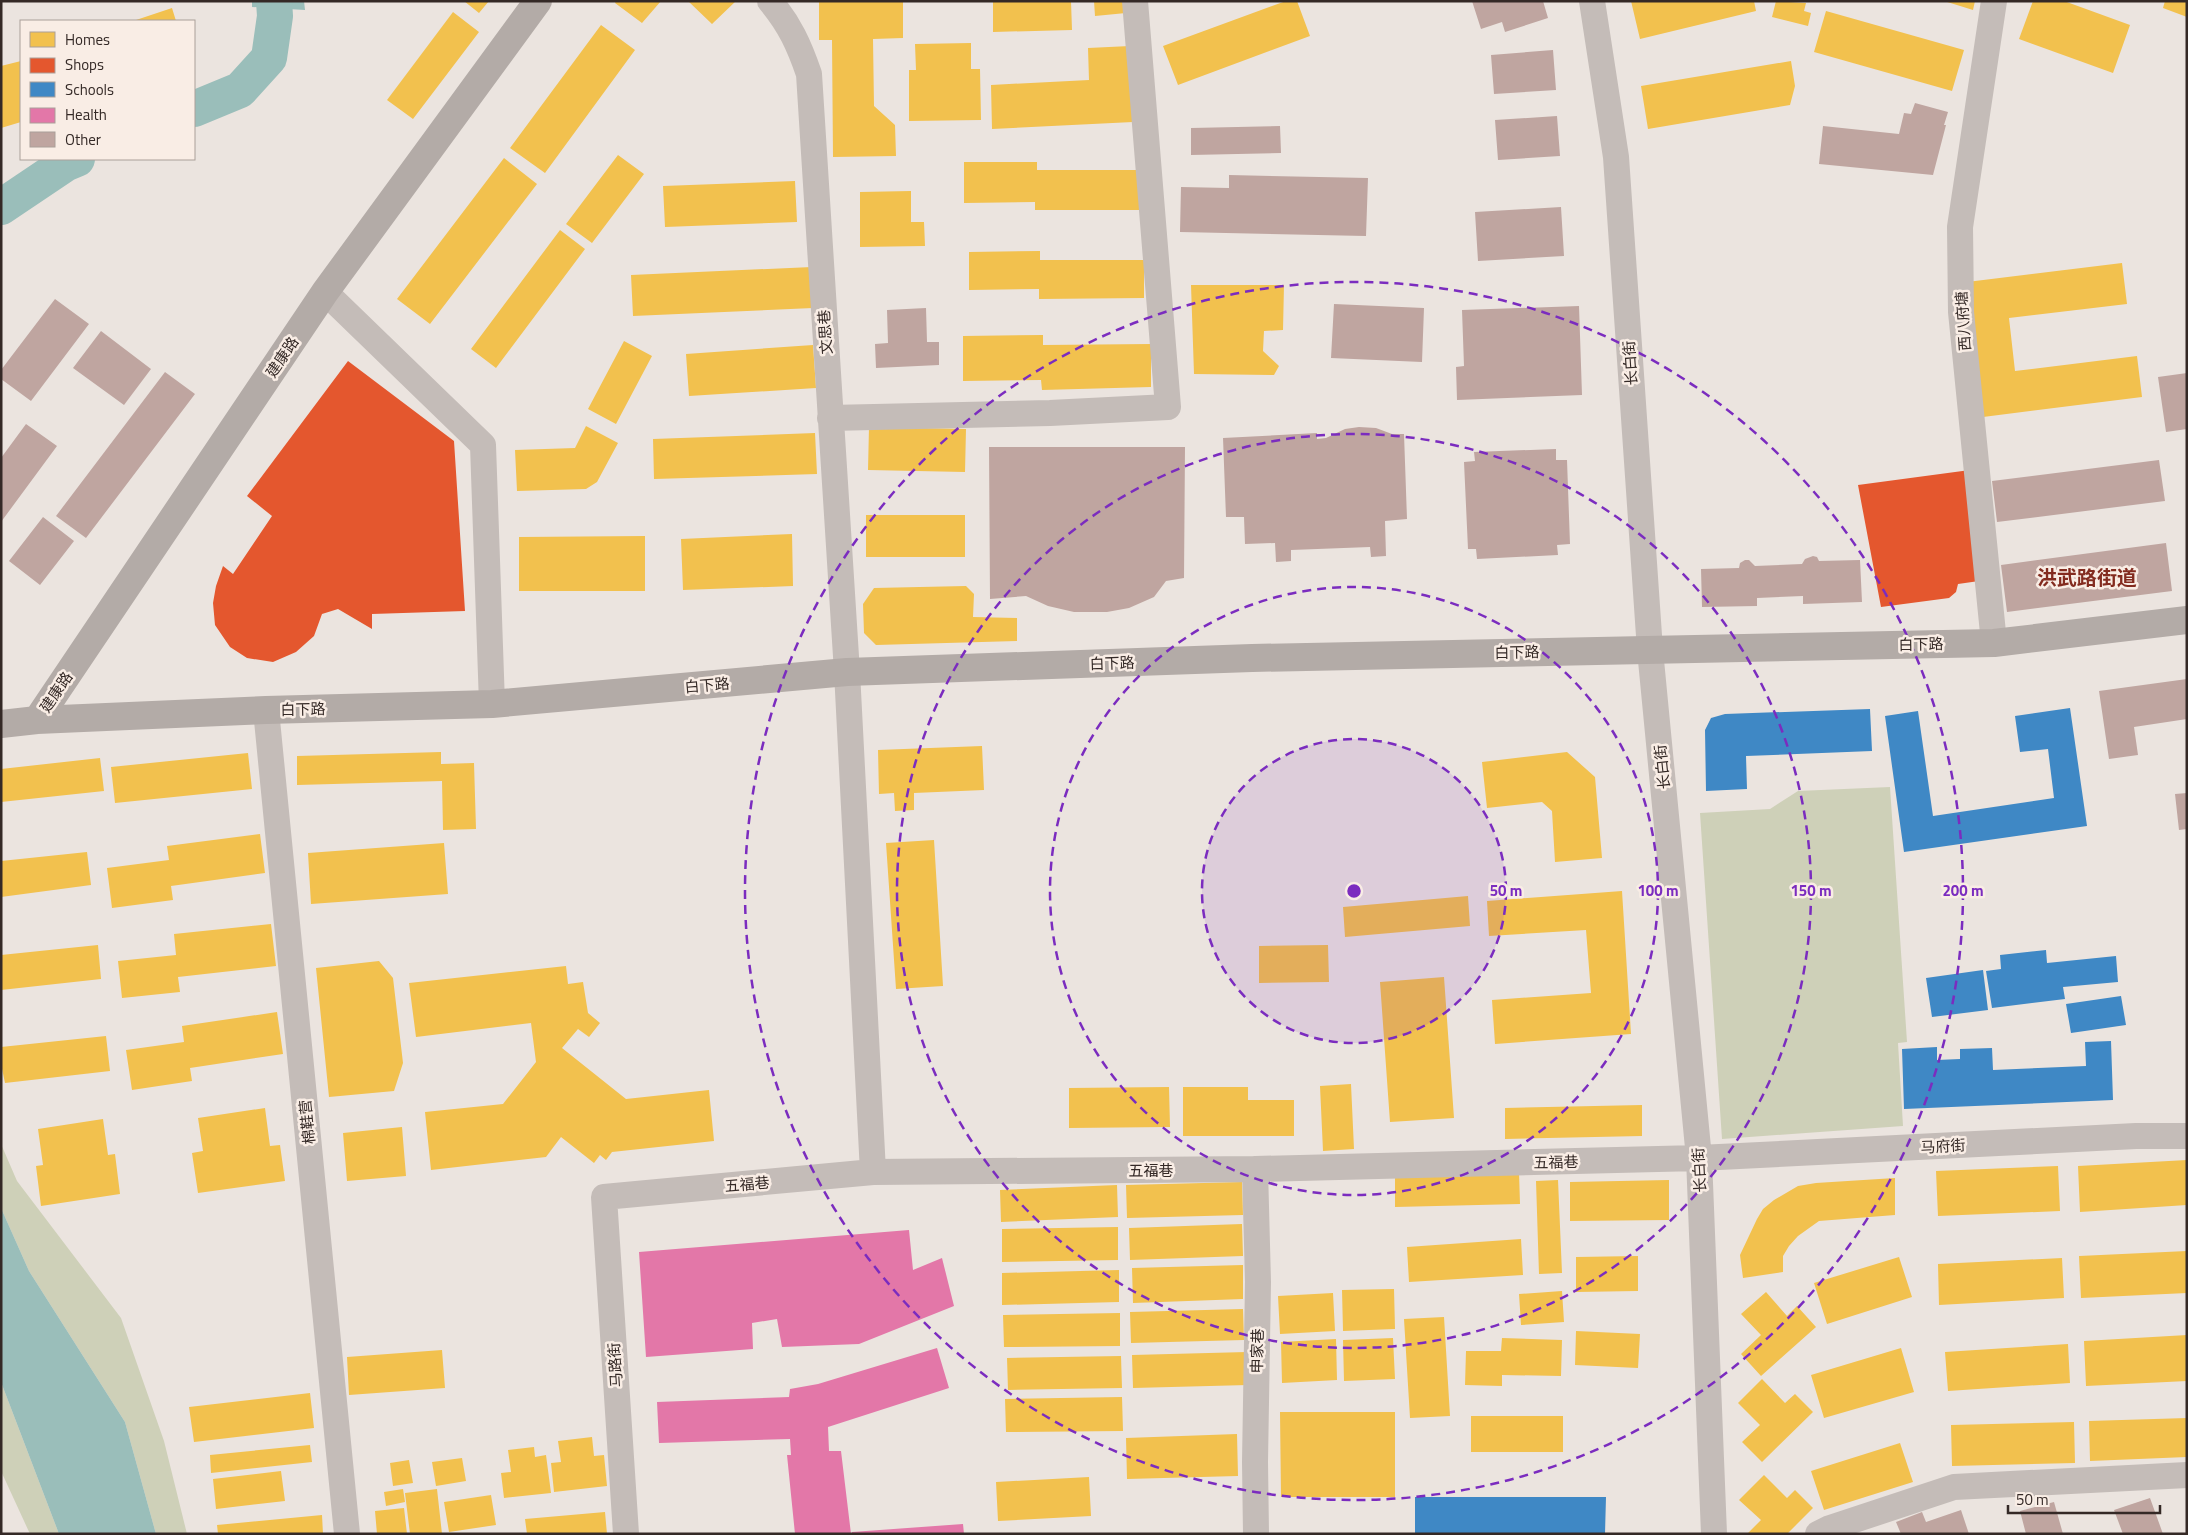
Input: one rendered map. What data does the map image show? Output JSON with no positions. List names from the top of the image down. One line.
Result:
{"streets":{"main road":["建康路","白下路"],"street":["西八府塘","文思巷","长白街","棉鞋营","马府街","五福巷","申家巷","马路街"]},"crossings":[["西八府塘","白下路"],["文思巷","白下路"],["文思巷","五福巷"],["建康路","白下路"],["长白街","白下路"],["长白街","马府街"],["长白街","五福巷"],["白下路","棉鞋营"],["马府街","五福巷"],["五福巷","申家巷"],["五福巷","马路街"]],"districts":["洪武路街道"],"legend":["Homes","Shops","Schools","Health","Other"],"scale_bar":"50 m","rings":["50 m","100 m","150 m","200 m"]}
